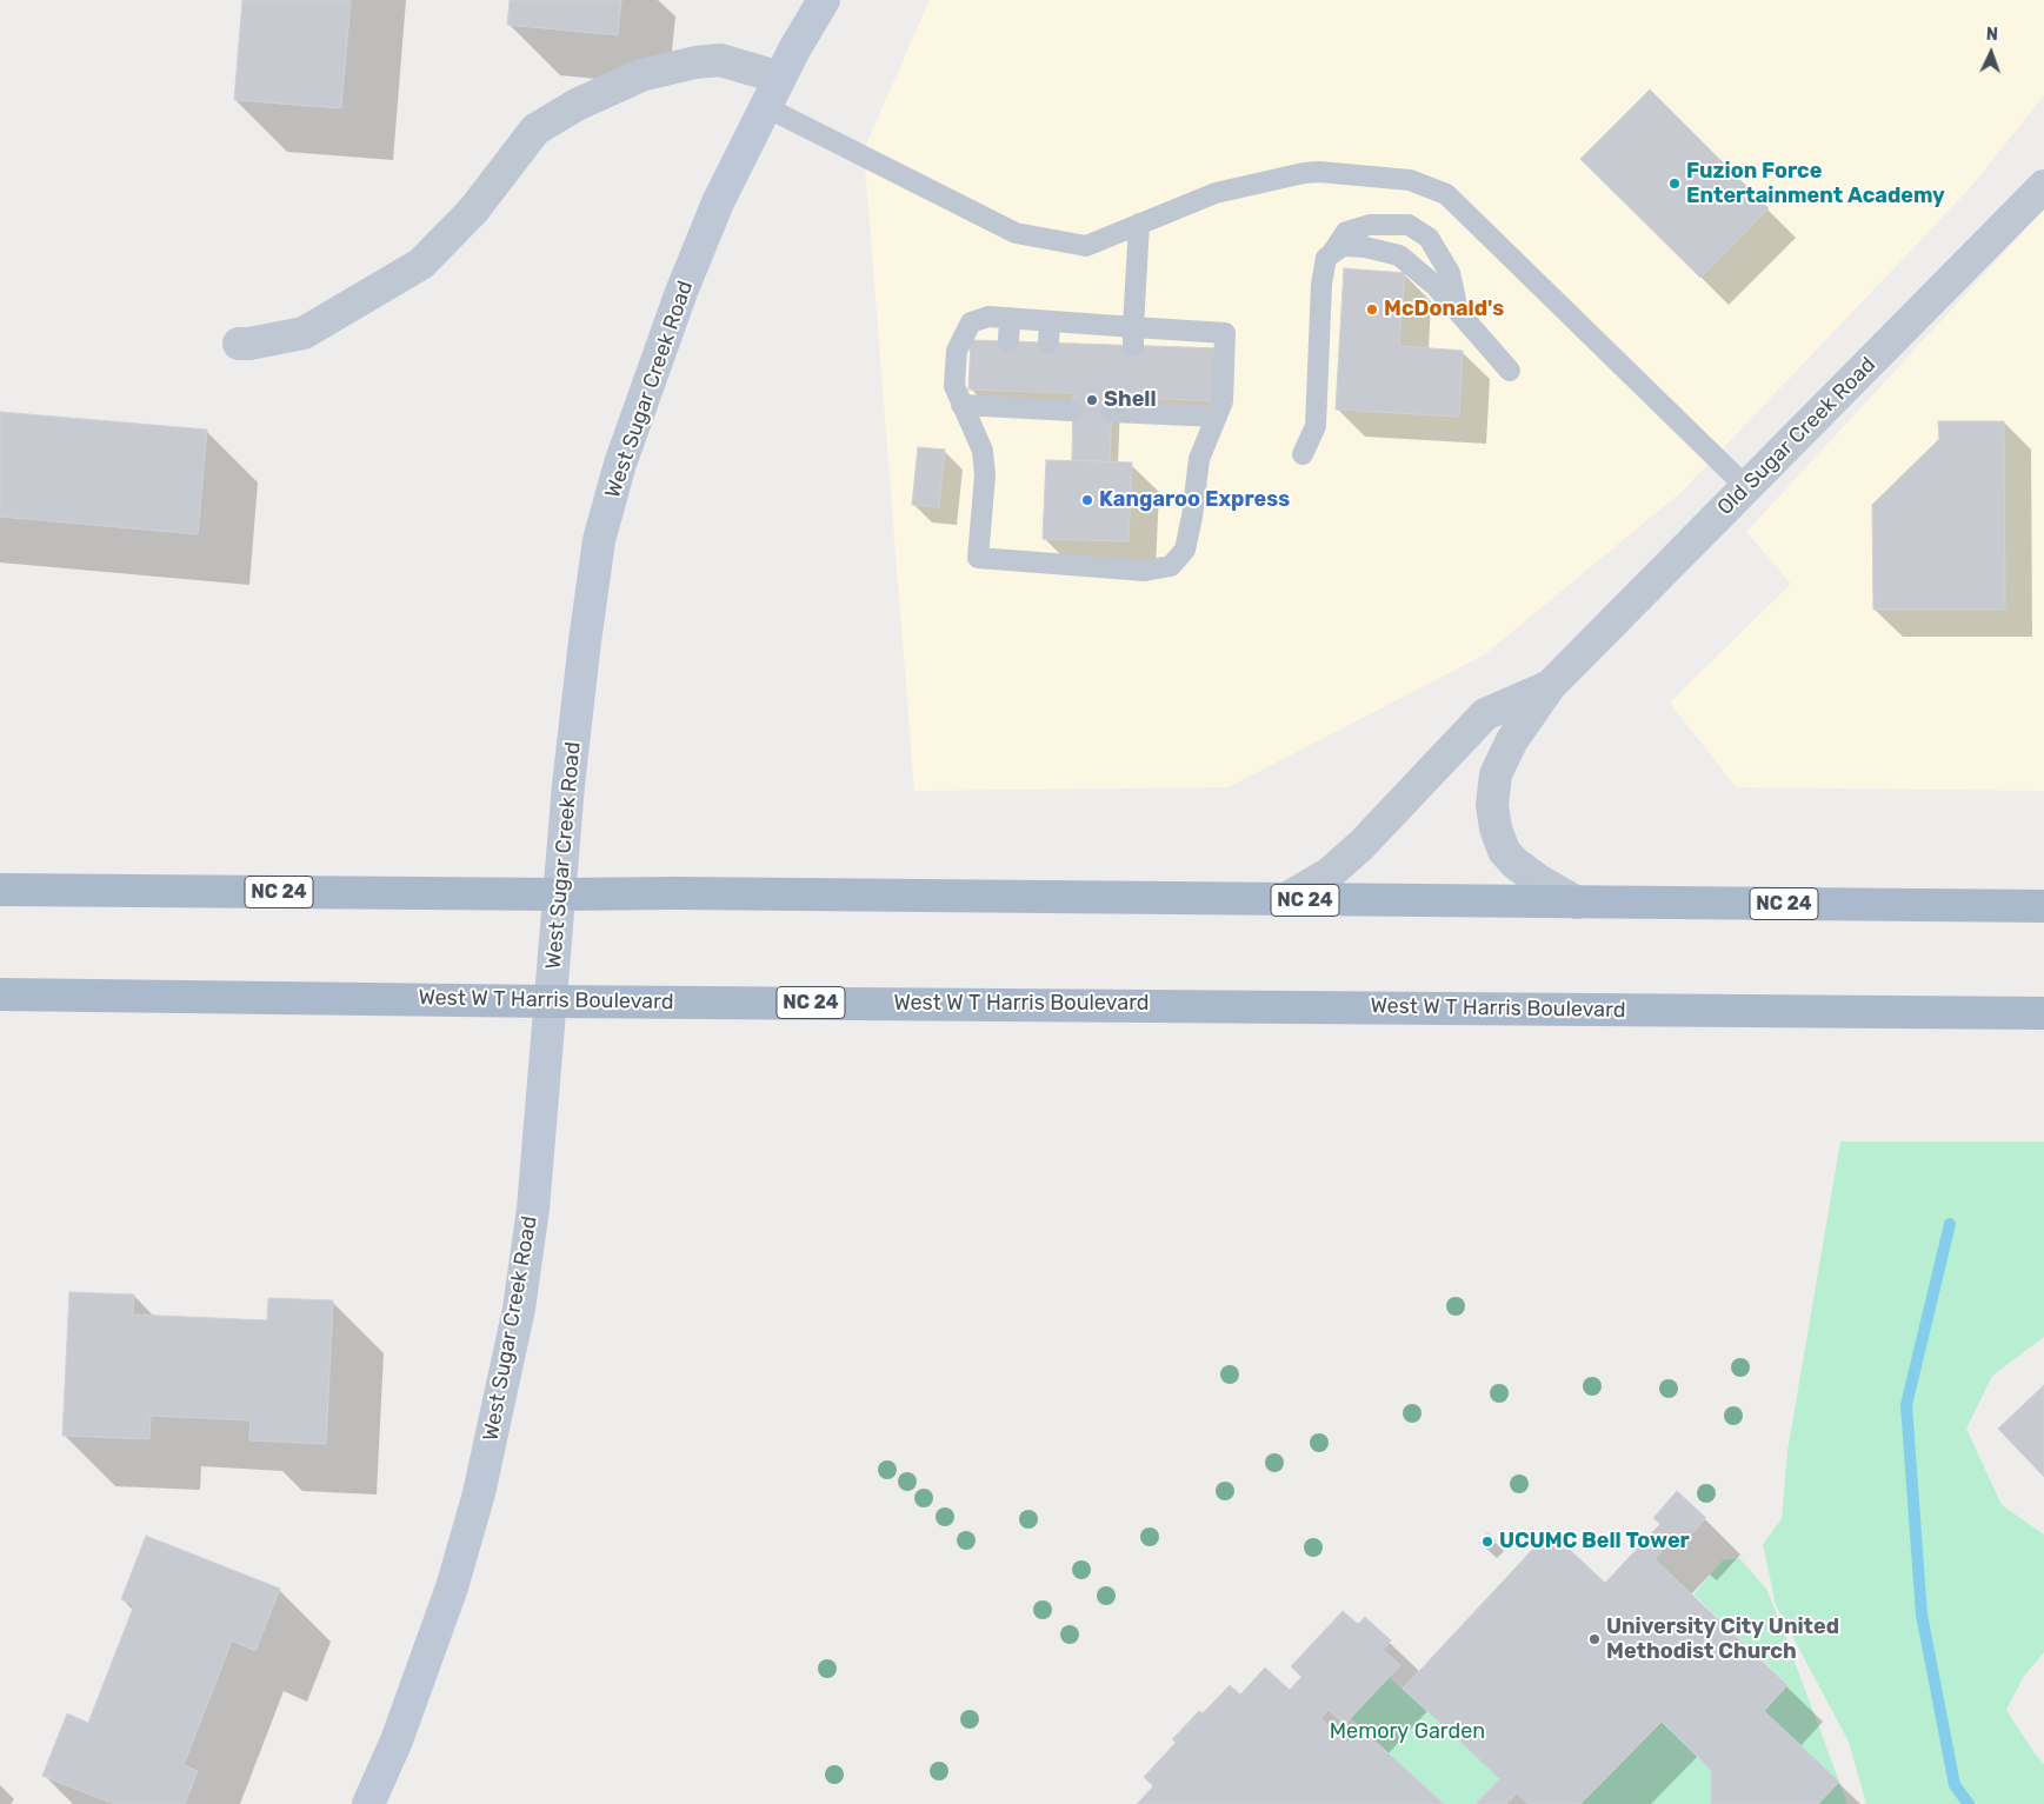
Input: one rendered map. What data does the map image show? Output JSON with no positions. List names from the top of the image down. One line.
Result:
{"streets":{"main road":["West Sugar Creek Road","NC 24","West W T Harris Boulevard"],"street":["Old Sugar Creek Road"]},"crossings":[["West Sugar Creek Road","NC 24"],["West Sugar Creek Road","West W T Harris Boulevard"],["Old Sugar Creek Road","NC 24"]],"parks":["Memory Garden"],"places":["Fuzion Force Entertainment Academy","McDonald's","Shell","Kangaroo Express","UCUMC Bell Tower","University City United Methodist Church"],"north":"top"}
